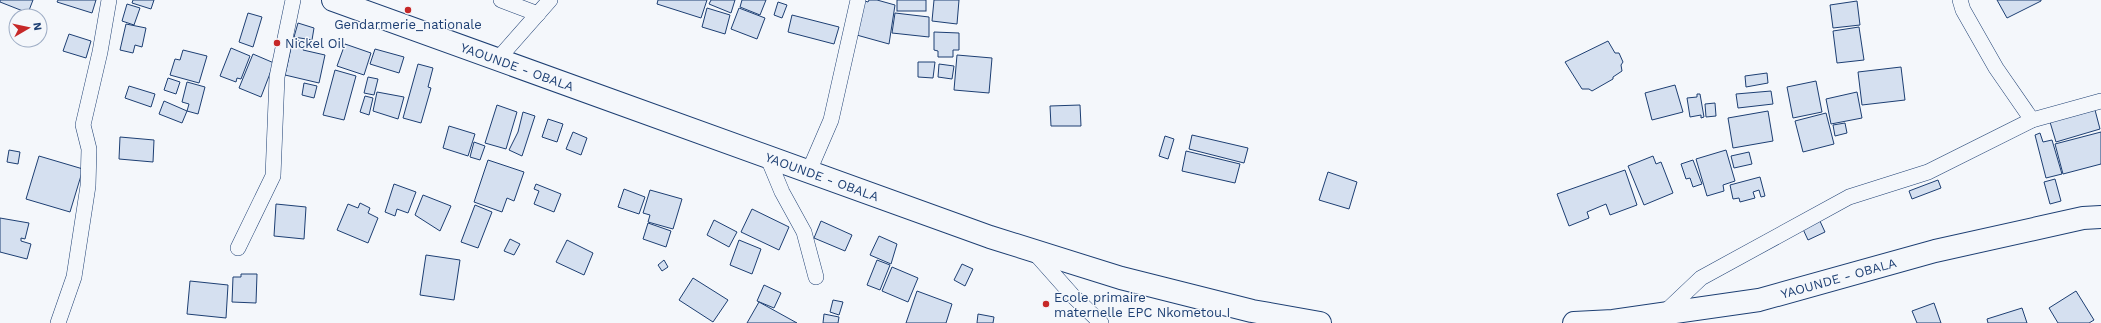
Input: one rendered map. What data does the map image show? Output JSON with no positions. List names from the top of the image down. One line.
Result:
{"streets":{"highway":["YAOUNDE - OBALA"]},"places":["Gendarmerie_nationale","Nickel Oil","Ecole primaire maternelle EPC Nkometou I"],"north":"right"}
